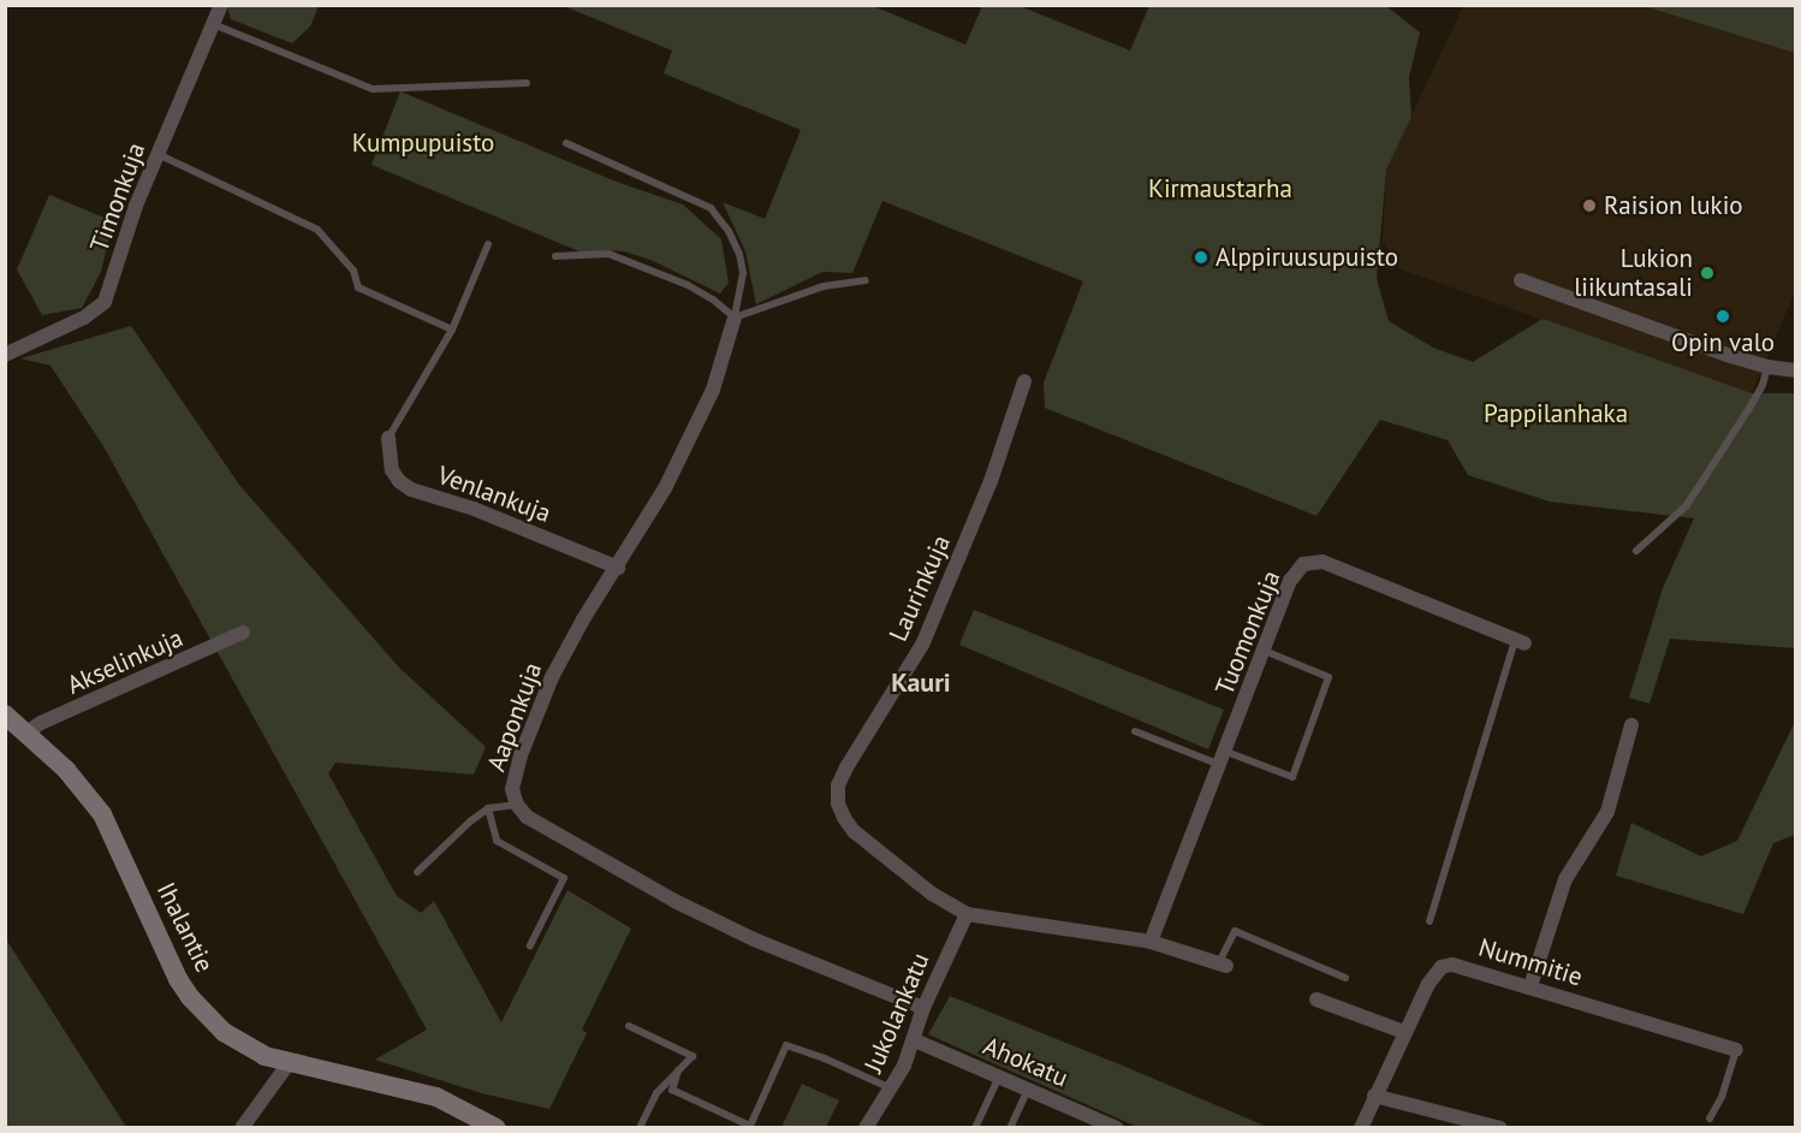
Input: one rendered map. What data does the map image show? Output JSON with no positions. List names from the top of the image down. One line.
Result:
{"streets":{"street":["Timonkuja","Venlankuja","Laurinkuja","Tuomonkuja","Akselinkuja","Aaponkuja","Ihalantie","Nummitie","Jukolankatu","Ahokatu"]},"crossings":[["Venlankuja","Aaponkuja"],["Laurinkuja","Jukolankatu"],["Akselinkuja","Ihalantie"],["Aaponkuja","Jukolankatu"],["Jukolankatu","Ahokatu"]],"districts":["Kauri"],"parks":["Kumpupuisto","Kirmaustarha","Pappilanhaka"],"places":["Raision lukio","Alppiruusupuisto","Lukion liikuntasali","Opin valo"]}
